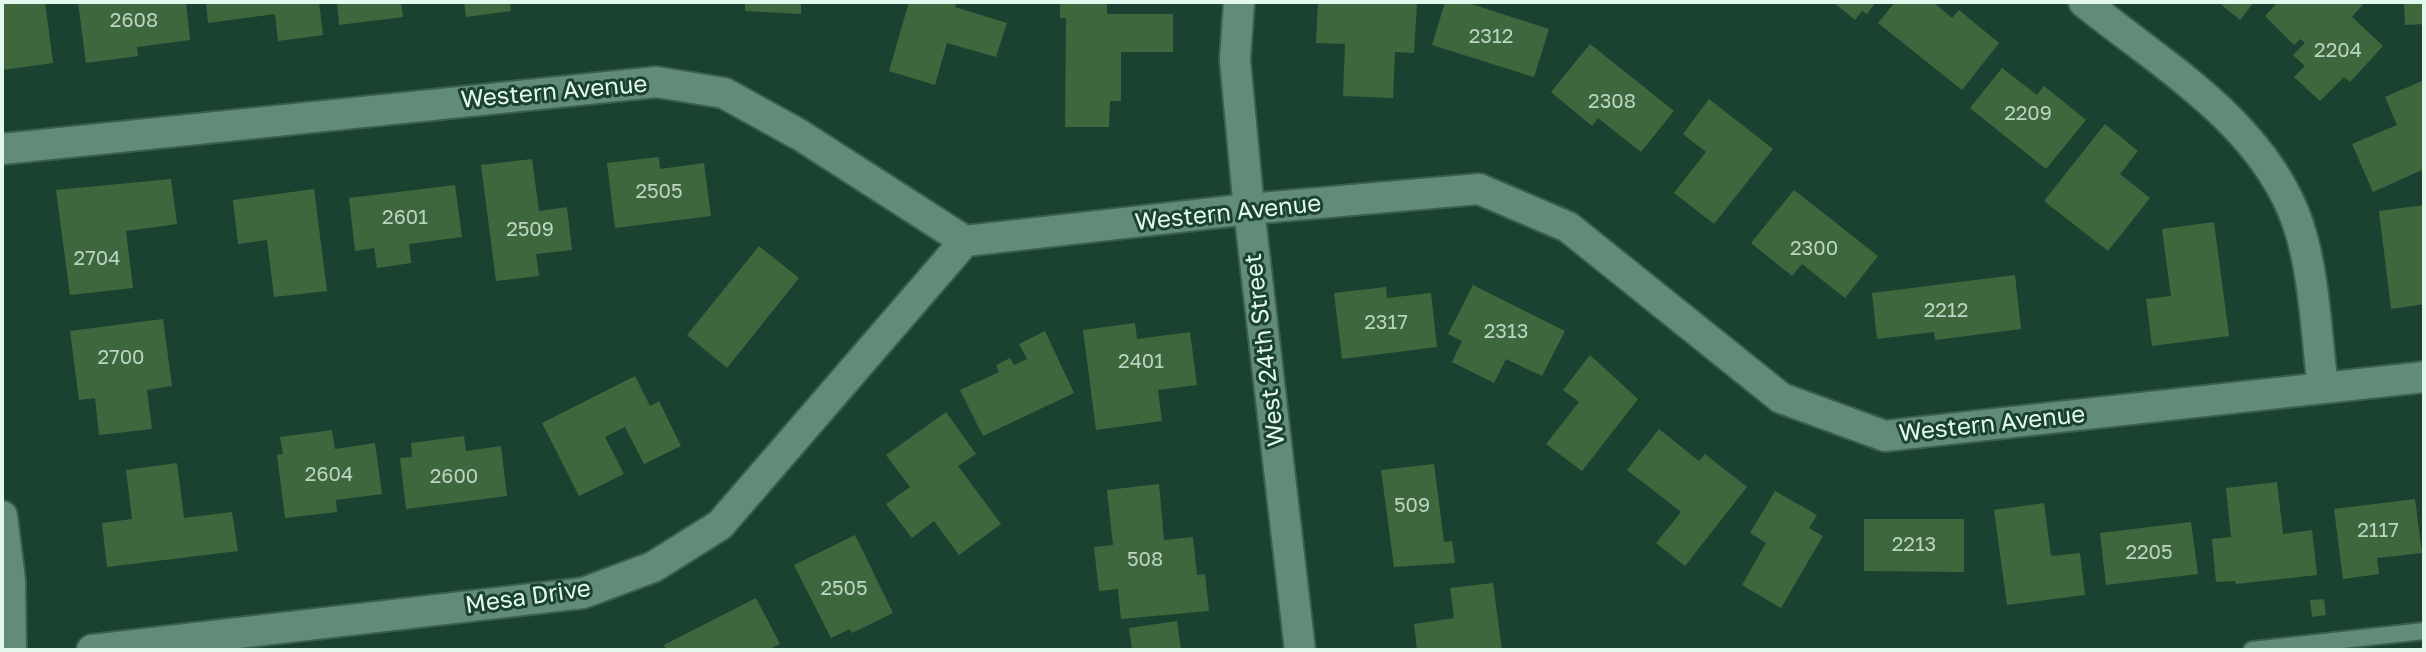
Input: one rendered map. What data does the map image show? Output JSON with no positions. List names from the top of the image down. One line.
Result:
{"streets":{"street":["Western Avenue","West 24th Street","Mesa Drive"]},"crossings":[["Western Avenue","West 24th Street"],["Western Avenue","Mesa Drive"]],"house_numbers":["2608","2312","2204","2308","2209","2505","2601","2509","2300","2704","2212","2317","2313","2700","2401","2604","2600","509","2117","2213","2205","508","2505"]}
